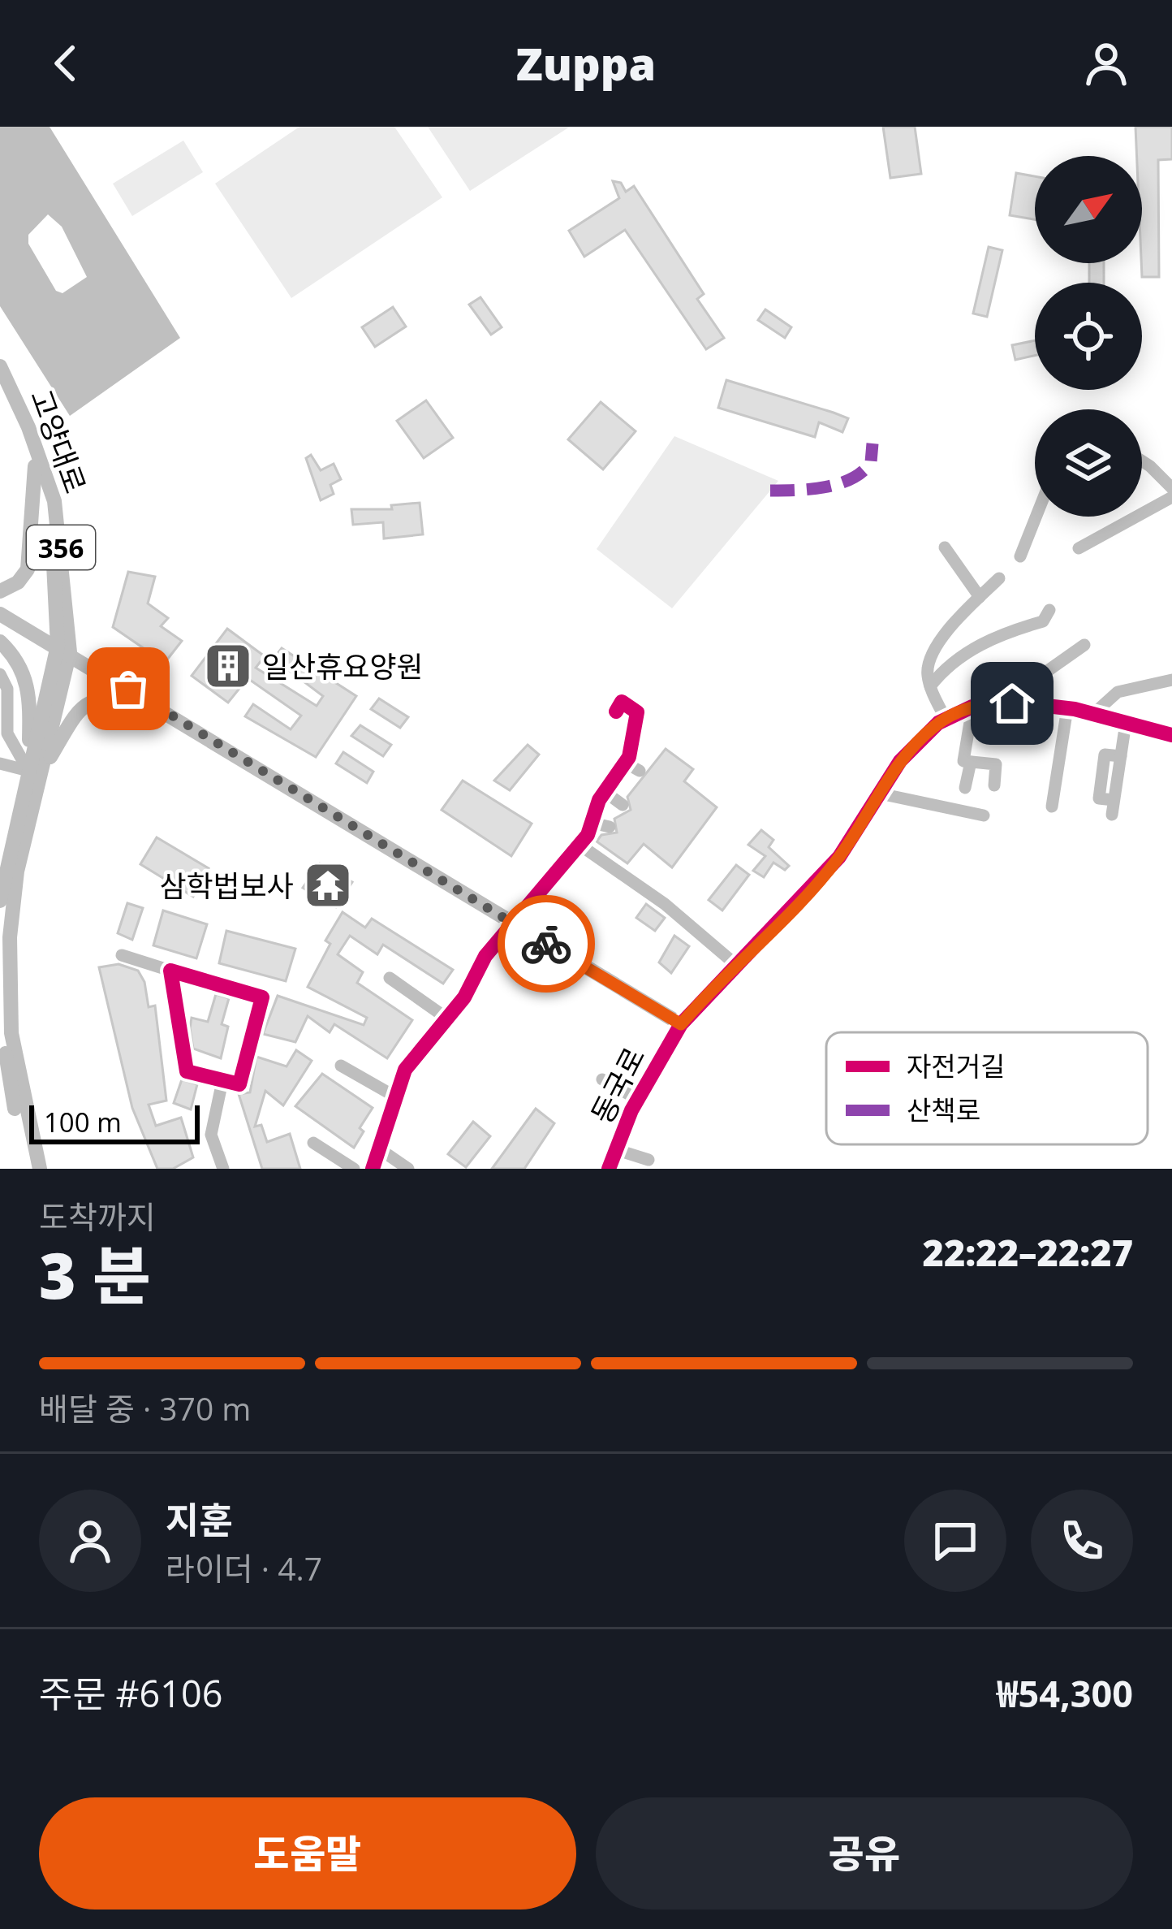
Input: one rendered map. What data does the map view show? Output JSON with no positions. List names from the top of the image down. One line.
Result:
{"streets":{"main road":["고양대로","356"],"street":["동국로"]},"places":{"building":["일산휴요양원"],"temple":["삼학법보사"]},"legend":["자전거길","산책로"],"scale_bar":"100 m","north":"top right","page":{"header":"Zuppa","scale":"100 m","heading":["3 분","도착까지","22:22–22:27"],"panel":["지훈","라이더 · 4.7","주문 #6106","₩54,300"],"bar":"배달 중 · 370 m","buttons":["도움말","공유"]}}
